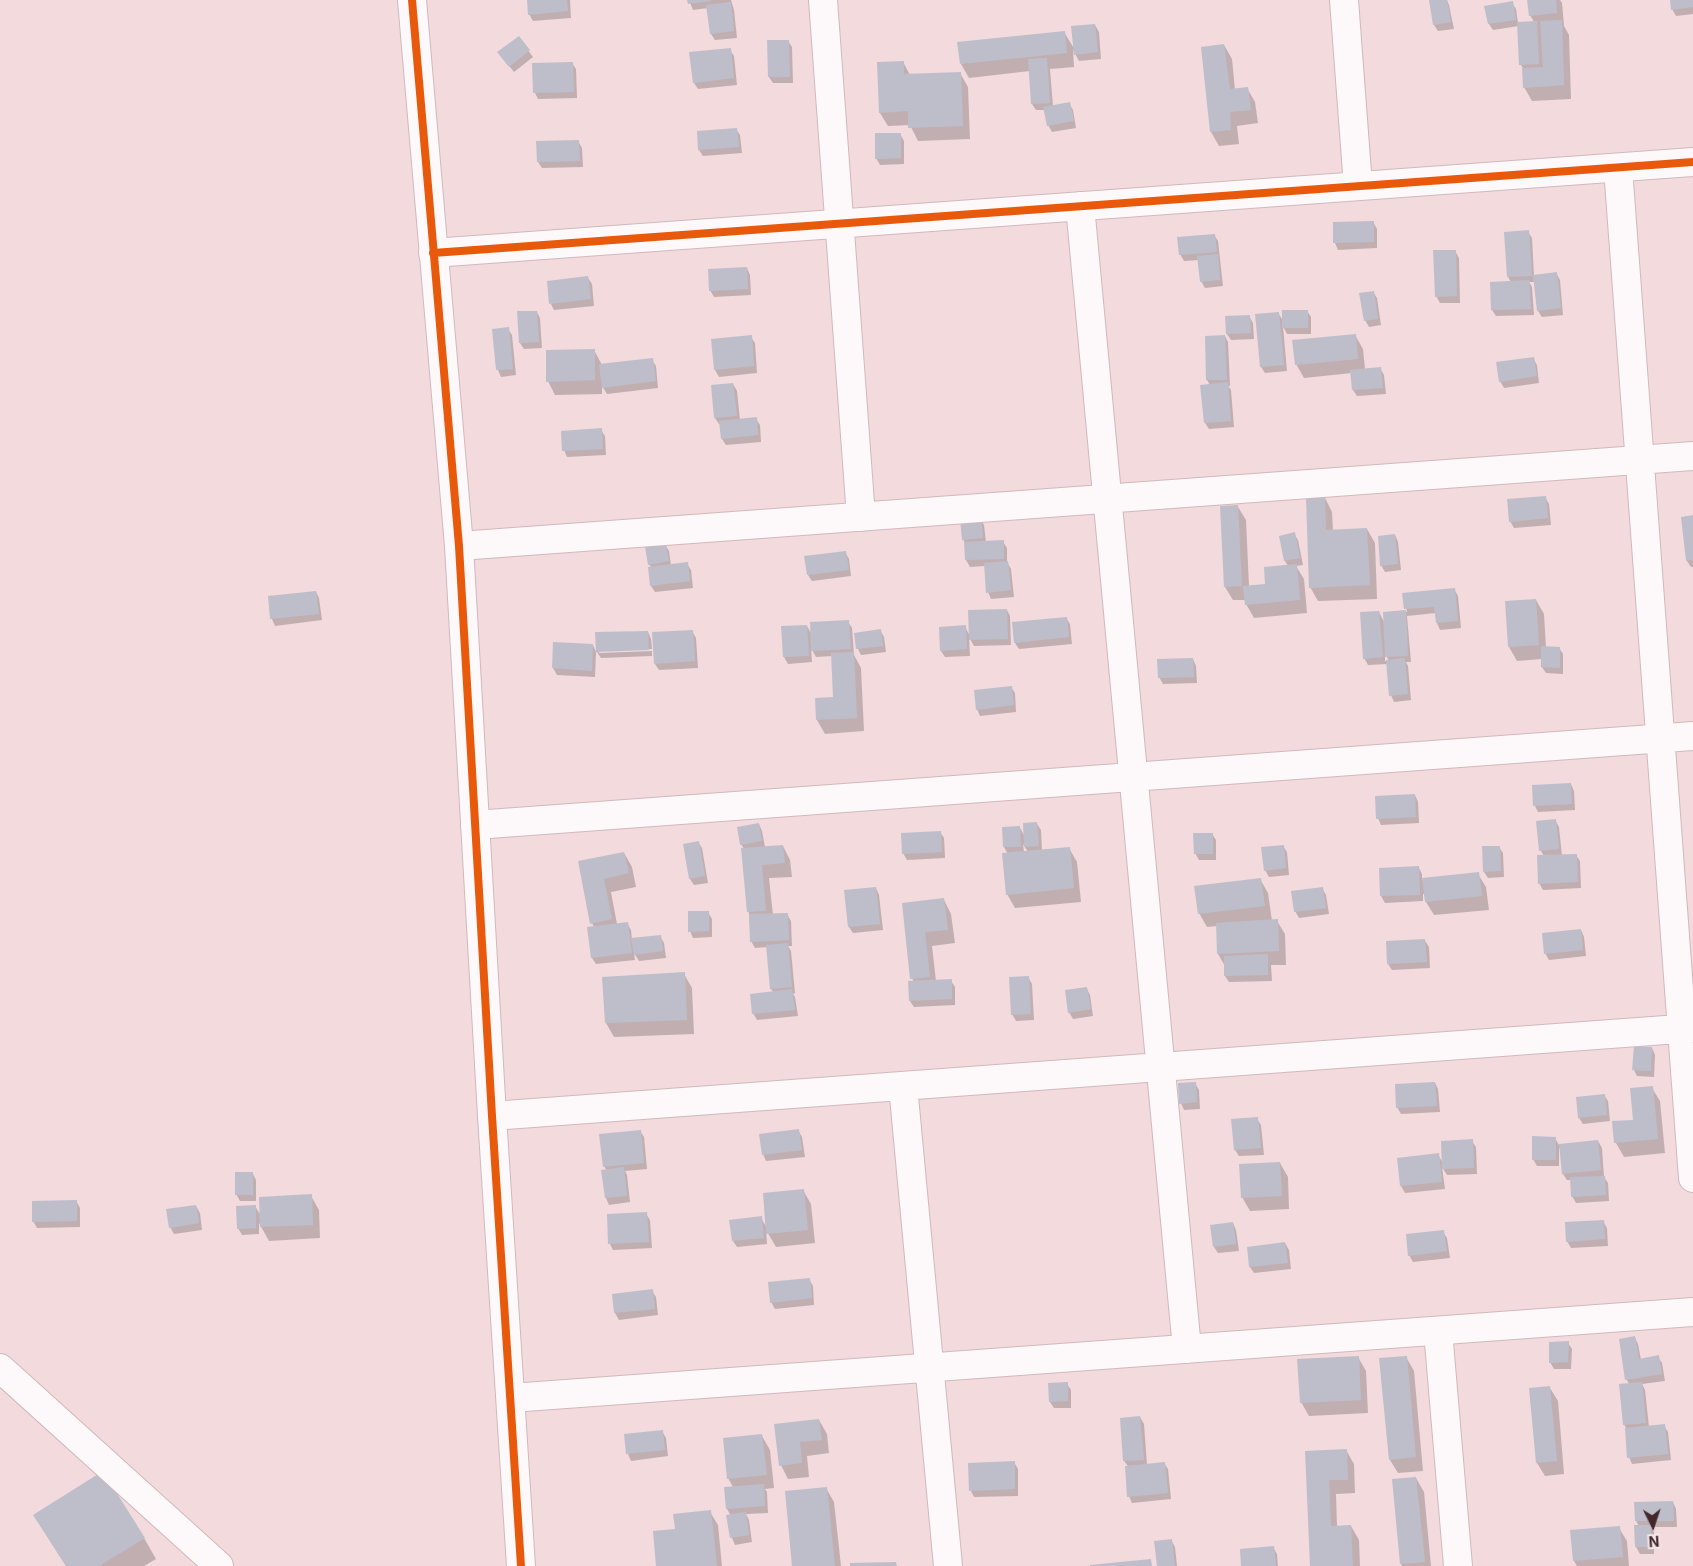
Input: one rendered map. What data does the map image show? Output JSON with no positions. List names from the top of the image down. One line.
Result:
{"north":"bottom"}
